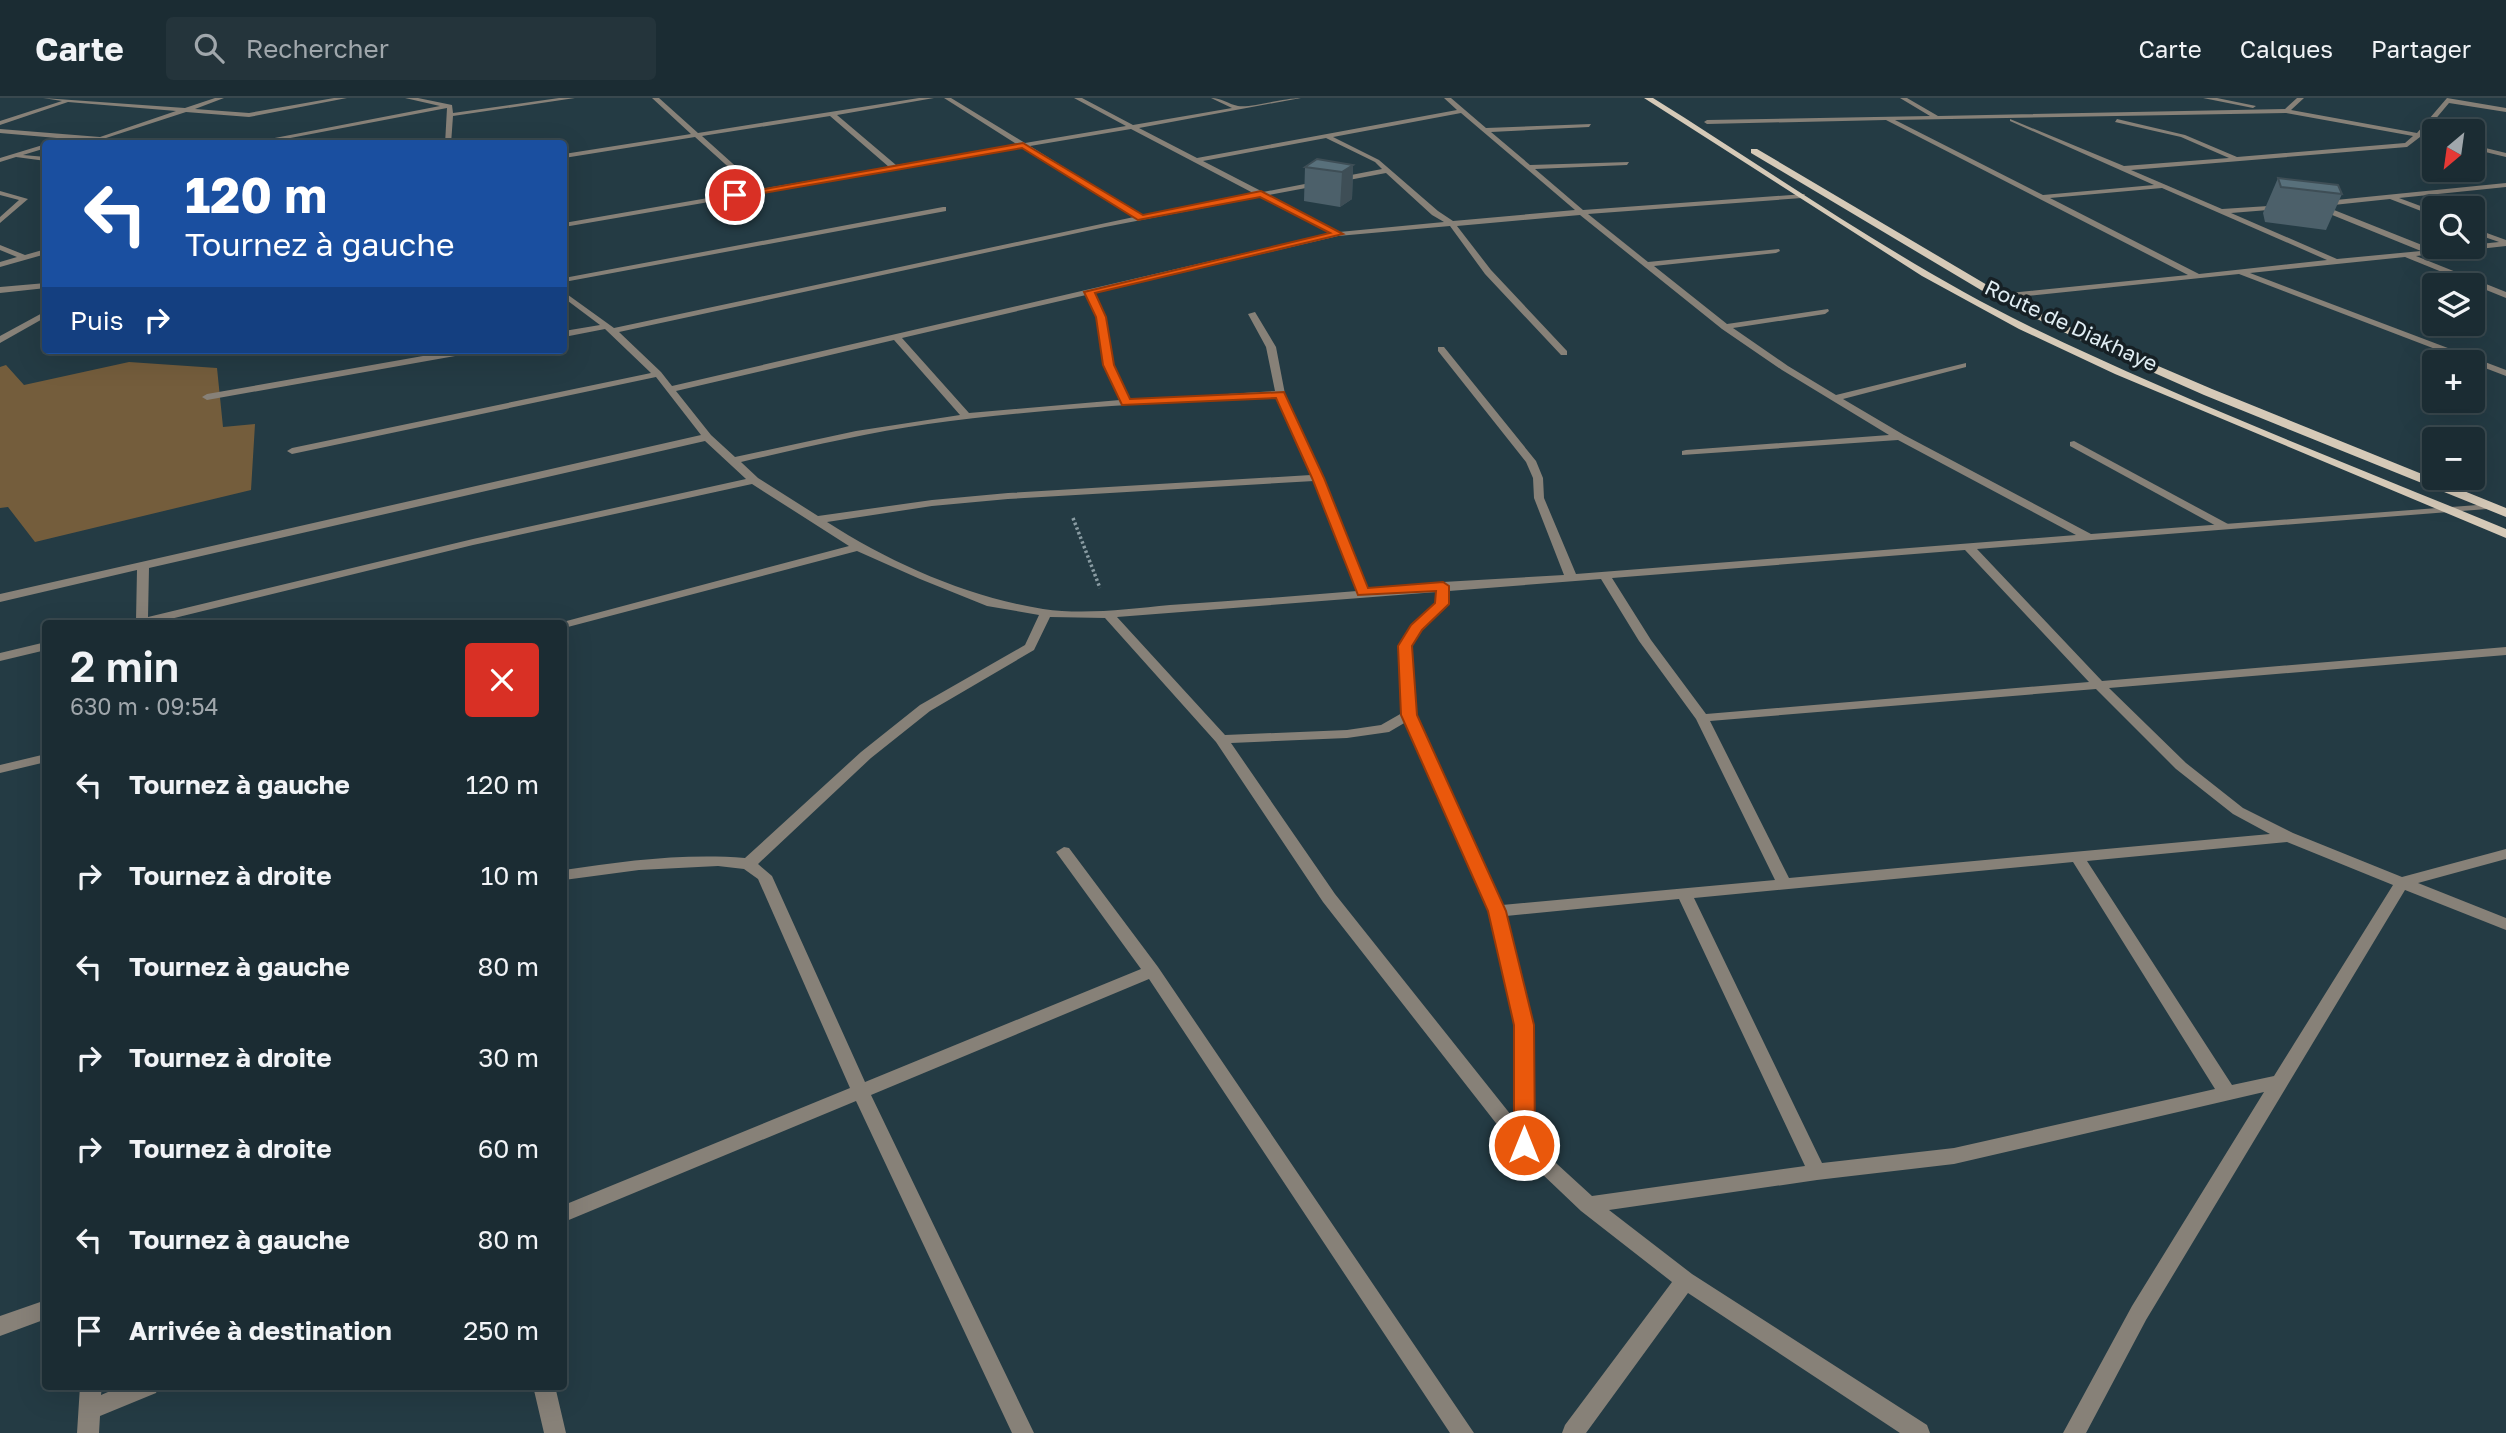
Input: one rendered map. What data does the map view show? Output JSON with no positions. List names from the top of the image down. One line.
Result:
{"streets":{"main road":["Route de Diakhaye"]},"north":"bottom left","page":{"header":"Carte","search":"Rechercher","nav":["Carte","Calques","Partager"],"map_buttons":["+","−"],"turn":["120 m","Tournez à gauche"],"then":"Puis","heading":["2 min","630 m · 09:54"],"list":[{"name":"Tournez à gauche","value":"120 m"},{"name":"Tournez à droite","value":"10 m"},{"name":"Tournez à gauche","value":"80 m"},{"name":"Tournez à droite","value":"30 m"},{"name":"Tournez à droite","value":"60 m"},{"name":"Tournez à gauche","value":"80 m"},{"name":"Arrivée à destination","value":"250 m"}]}}
